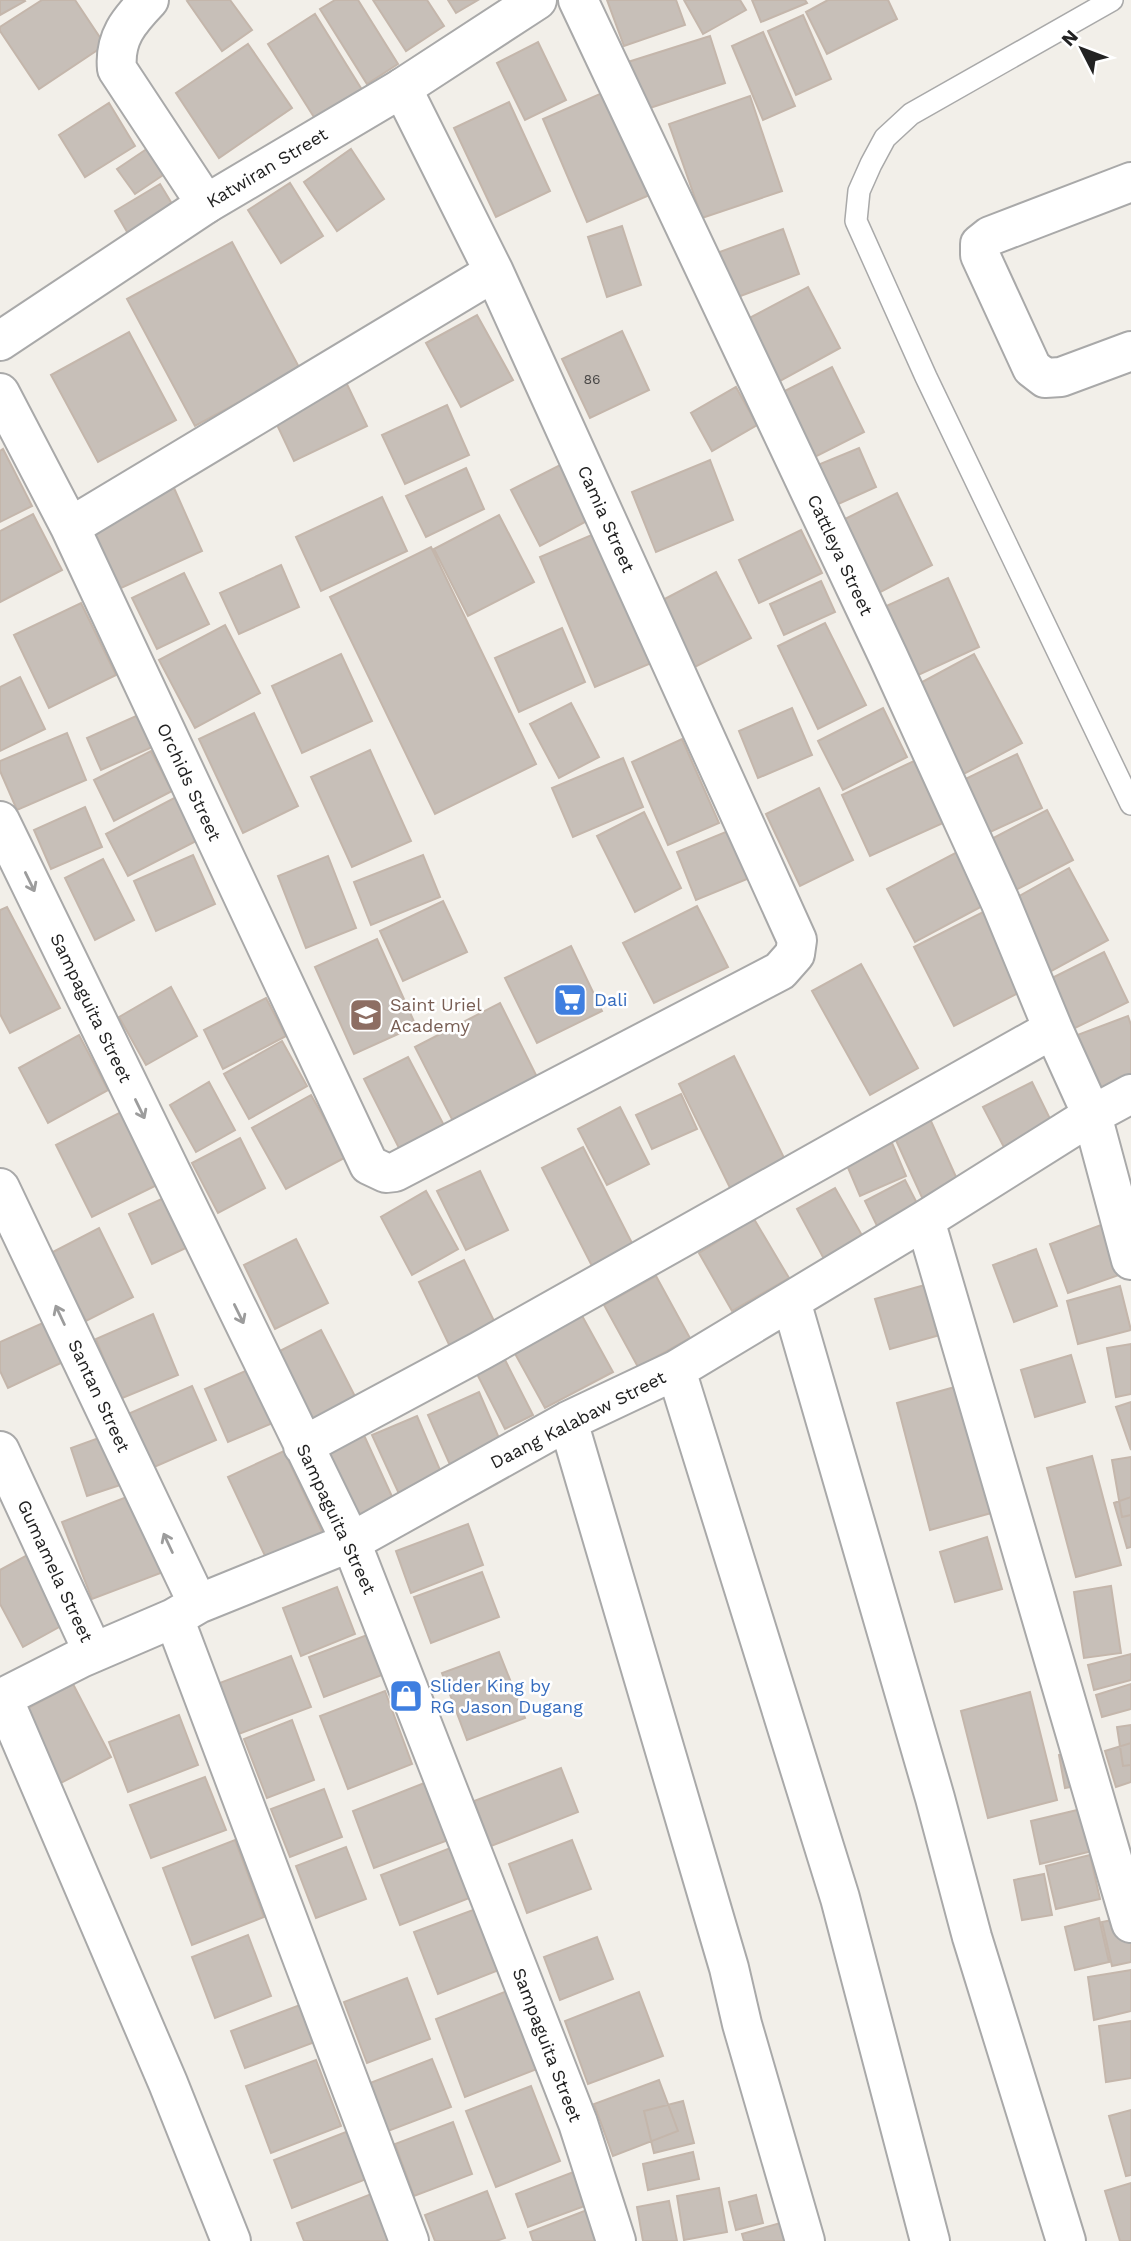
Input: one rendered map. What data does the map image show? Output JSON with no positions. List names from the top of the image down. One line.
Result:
{"streets":{"street":["Katwiran Street","Camia Street","Cattleya Street","Orchids Street","Sampaguita Street","Santan Street","Daang Kalabaw Street","Gumamela Street"]},"crossings":[["Katwiran Street","Camia Street"],["Camia Street","Orchids Street"],["Cattleya Street","Daang Kalabaw Street"],["Sampaguita Street","Daang Kalabaw Street"],["Santan Street","Daang Kalabaw Street"],["Daang Kalabaw Street","Gumamela Street"]],"one_way":["Sampaguita Street","Santan Street"],"places":{"supermarket":["Dali"],"school or university":["Saint Uriel Academy"],"shop":["Slider King by RG Jason Dugang"]},"house_numbers":["86"],"north":"top left"}
